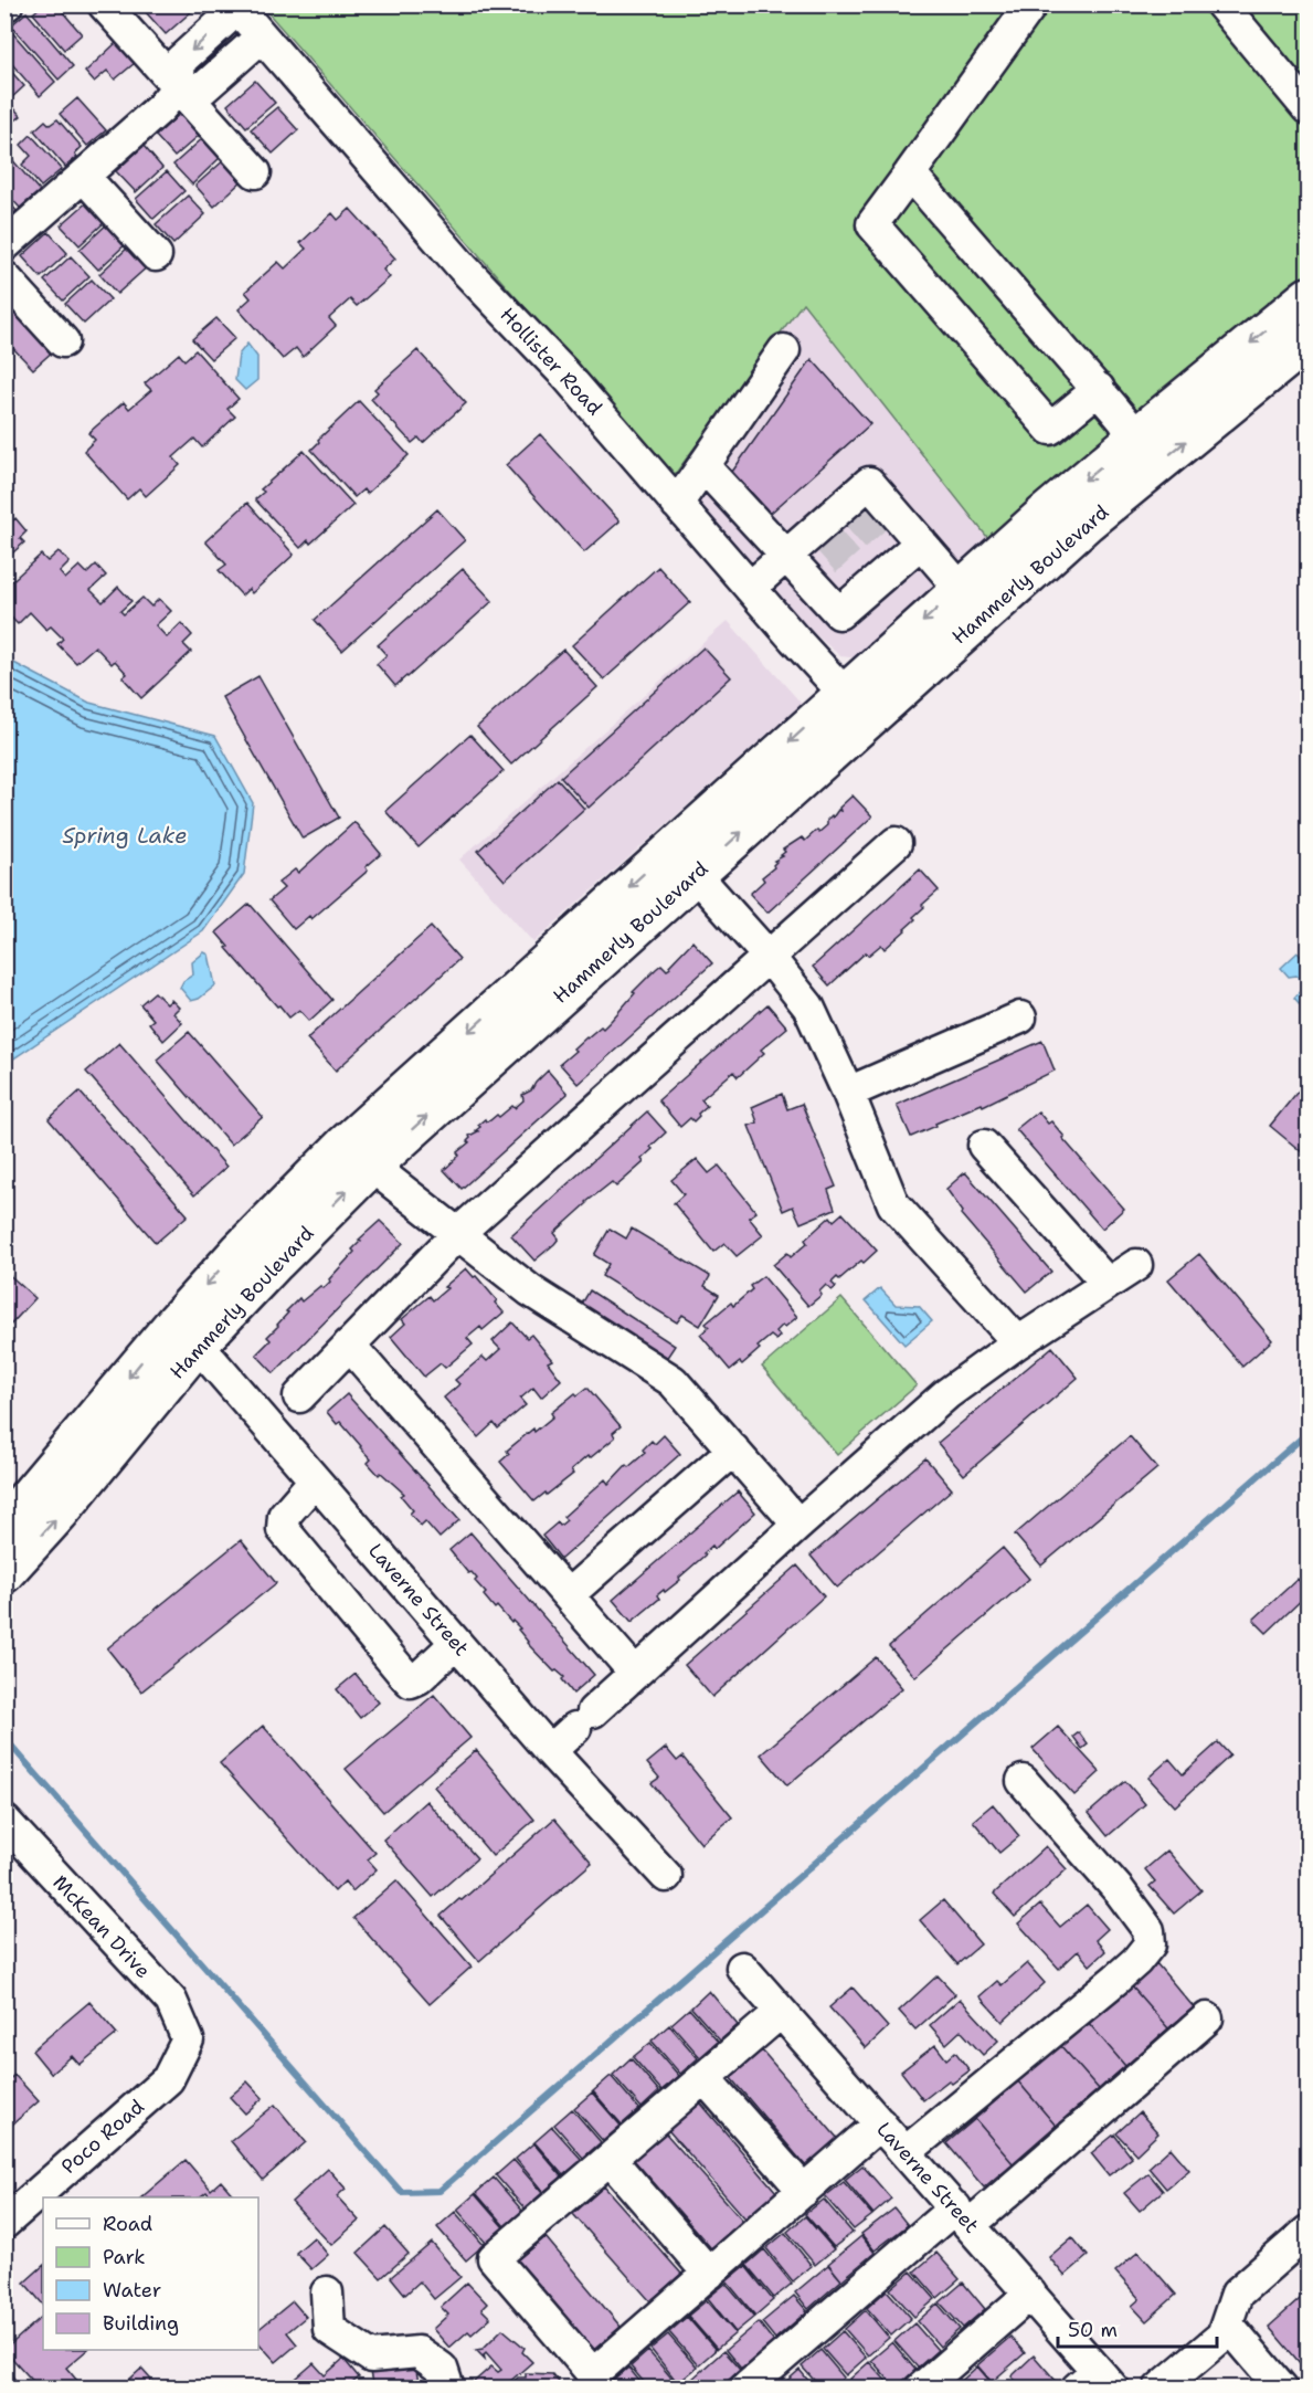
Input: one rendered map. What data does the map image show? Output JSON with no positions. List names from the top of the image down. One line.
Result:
{"streets":{"main road":["Hammerly Boulevard"],"street":["Hollister Road","Laverne Street","McKean Drive","Poco Road"]},"crossings":[["Hollister Road","Hammerly Boulevard"],["Hammerly Boulevard","Laverne Street"],["McKean Drive","Poco Road"]],"water":["Spring Lake"],"legend":["Road","Park","Water","Building"],"scale_bar":"50 m"}
